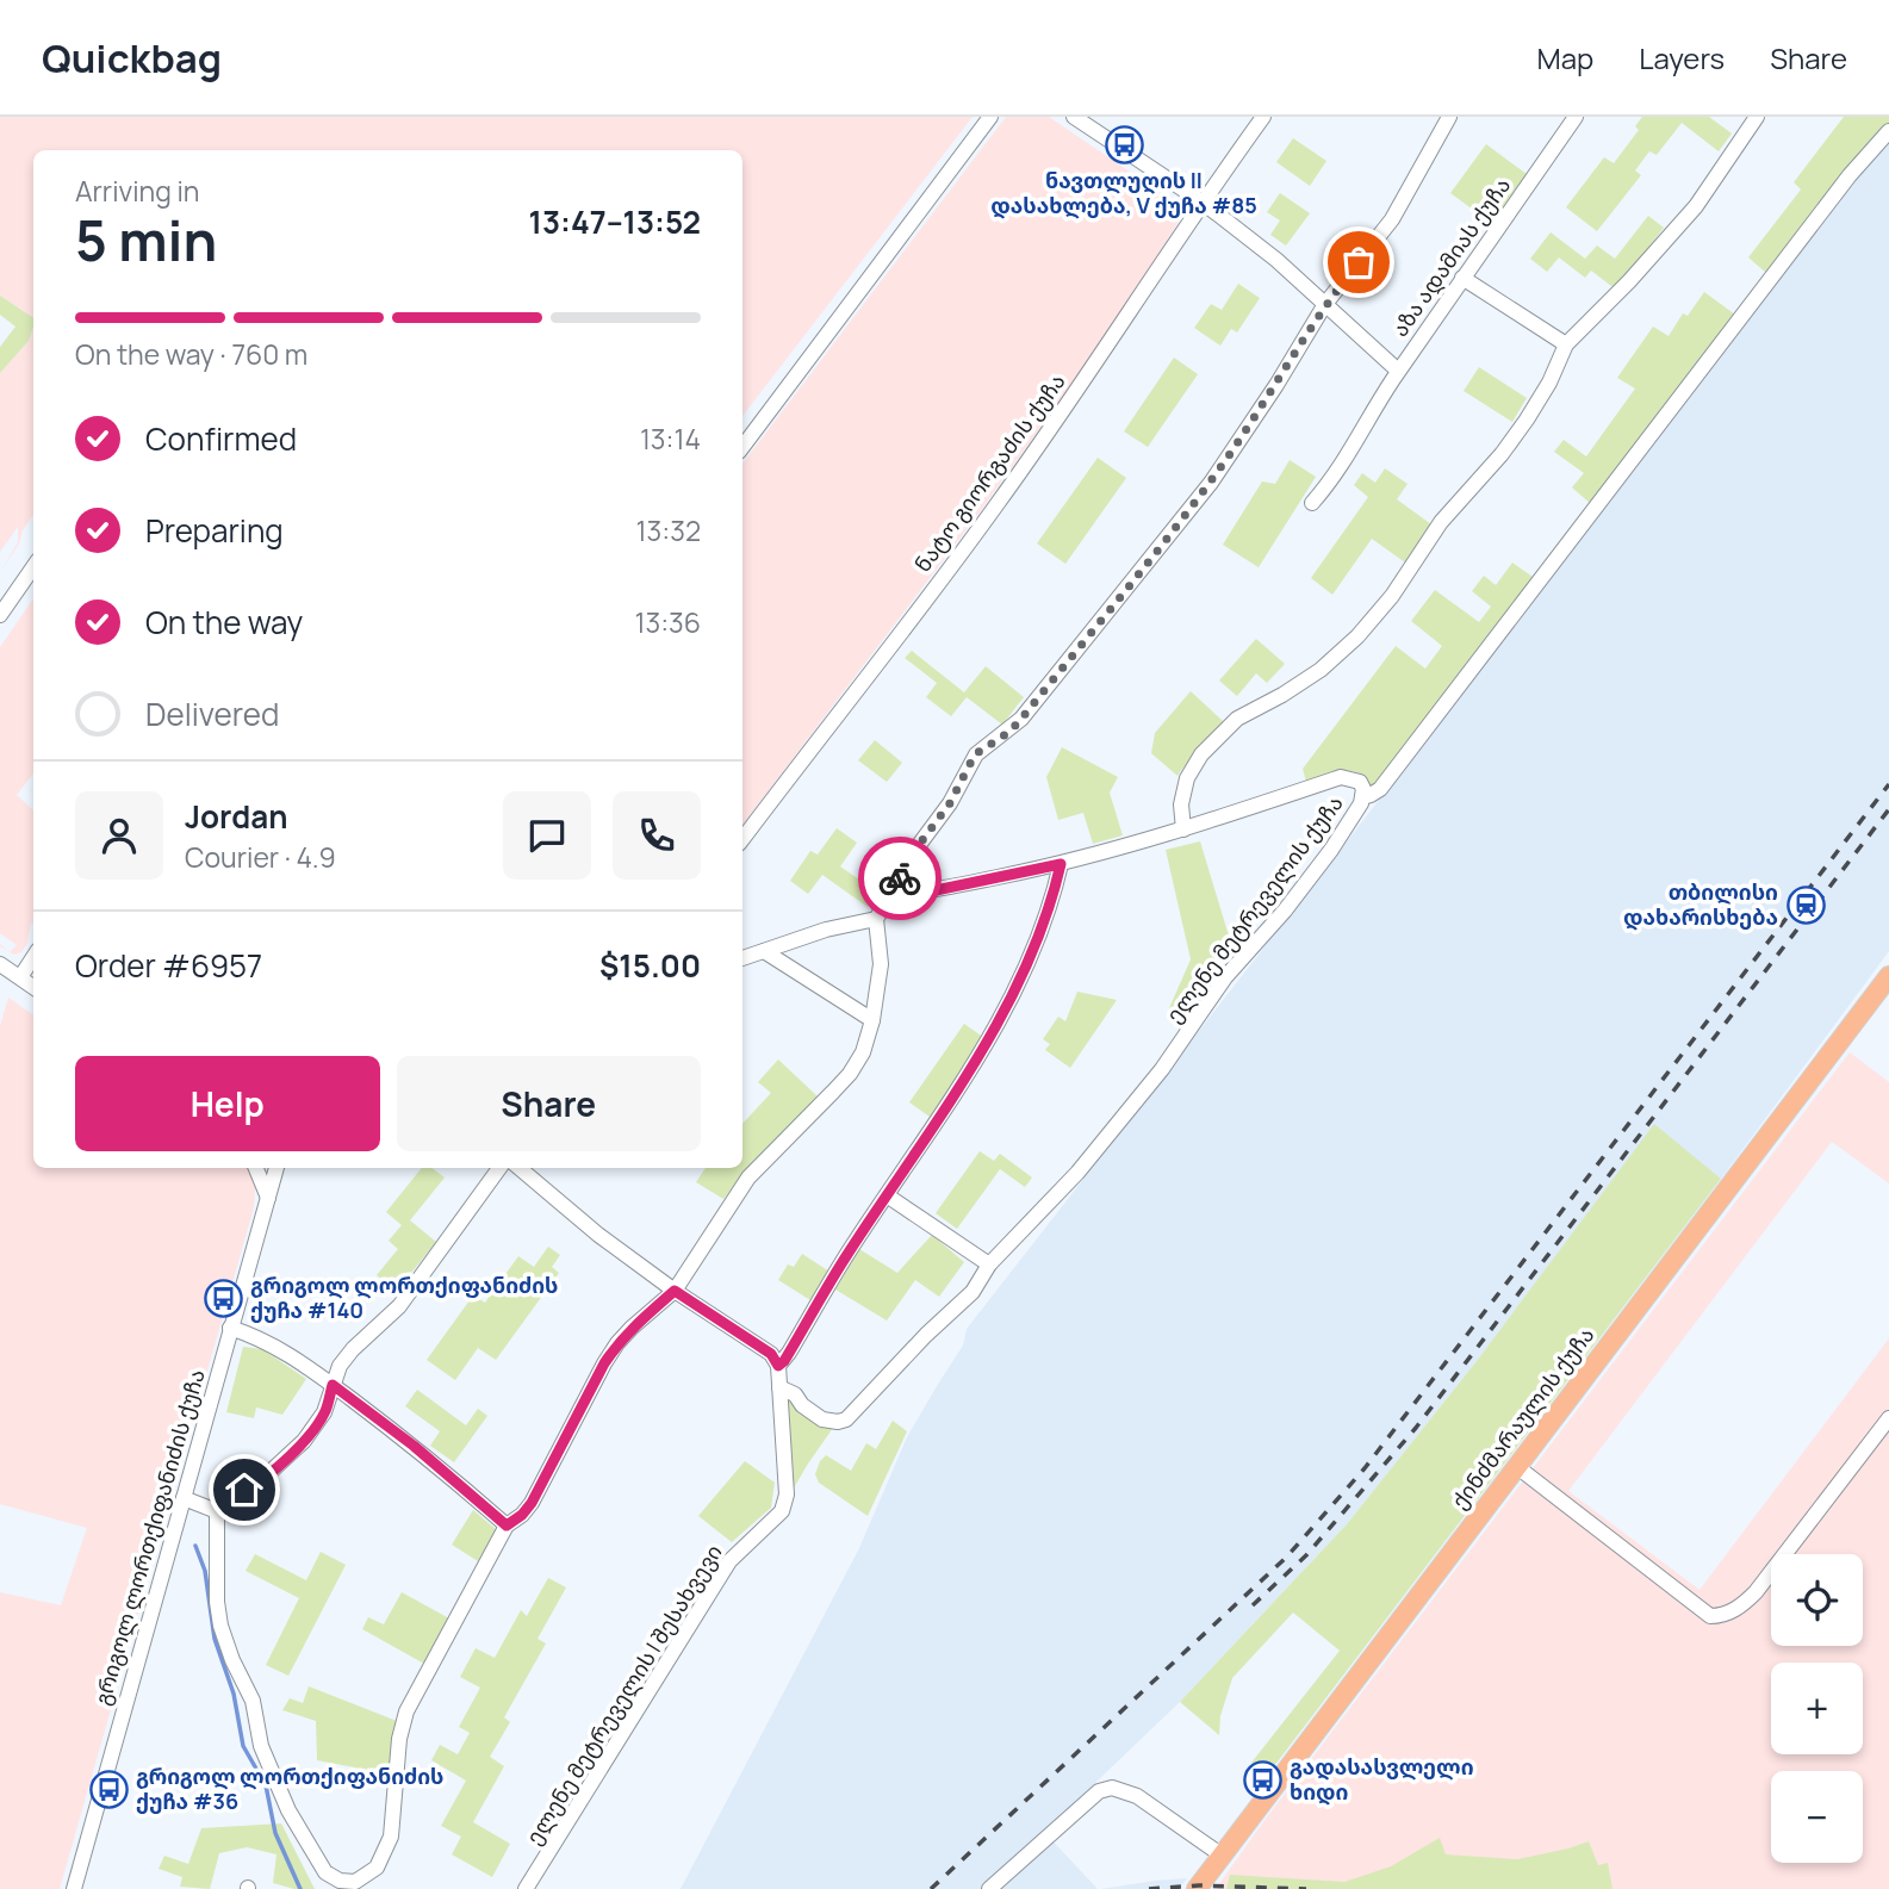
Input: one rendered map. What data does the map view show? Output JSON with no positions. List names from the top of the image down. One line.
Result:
{"streets":{"main road":["ქინძმარაულის ქუჩა"],"street":["აზა ადამიას ქუჩა","ნატო გიორგაძის ქუჩა","ელენე მეტრეველის ქუჩა","გრიგოლ ლორთქიფანიძის ქუჩა","ელენე მეტრეველის I შესახვევი"]},"crossings":[["აზა ადამიას ქუჩა","ნატო გიორგაძის ქუჩა"],["ელენე მეტრეველის ქუჩა","ელენე მეტრეველის I შესახვევი"]],"places":{"bus stop":["ნავთლუღის II დასახლება, V ქუჩა #85","გრიგოლ ლორთქიფანიძის ქუჩა #140","გადასასვლელი ხიდი","გრიგოლ ლორთქიფანიძის ქუჩა #36"],"station":["თბილისი დახარისხება"]},"page":{"header":"Quickbag","nav":["Map","Layers","Share"],"heading":["5 min","Arriving in","13:47–13:52"],"panel":["Jordan","Courier · 4.9","Order #6957","$15.00"],"bar":"On the way · 760 m","list":[["Confirmed","13:14"],["Preparing","13:32"],["On the way","13:36"],"Delivered"],"buttons":["Help","Share"],"map_buttons":["+","−"]}}
